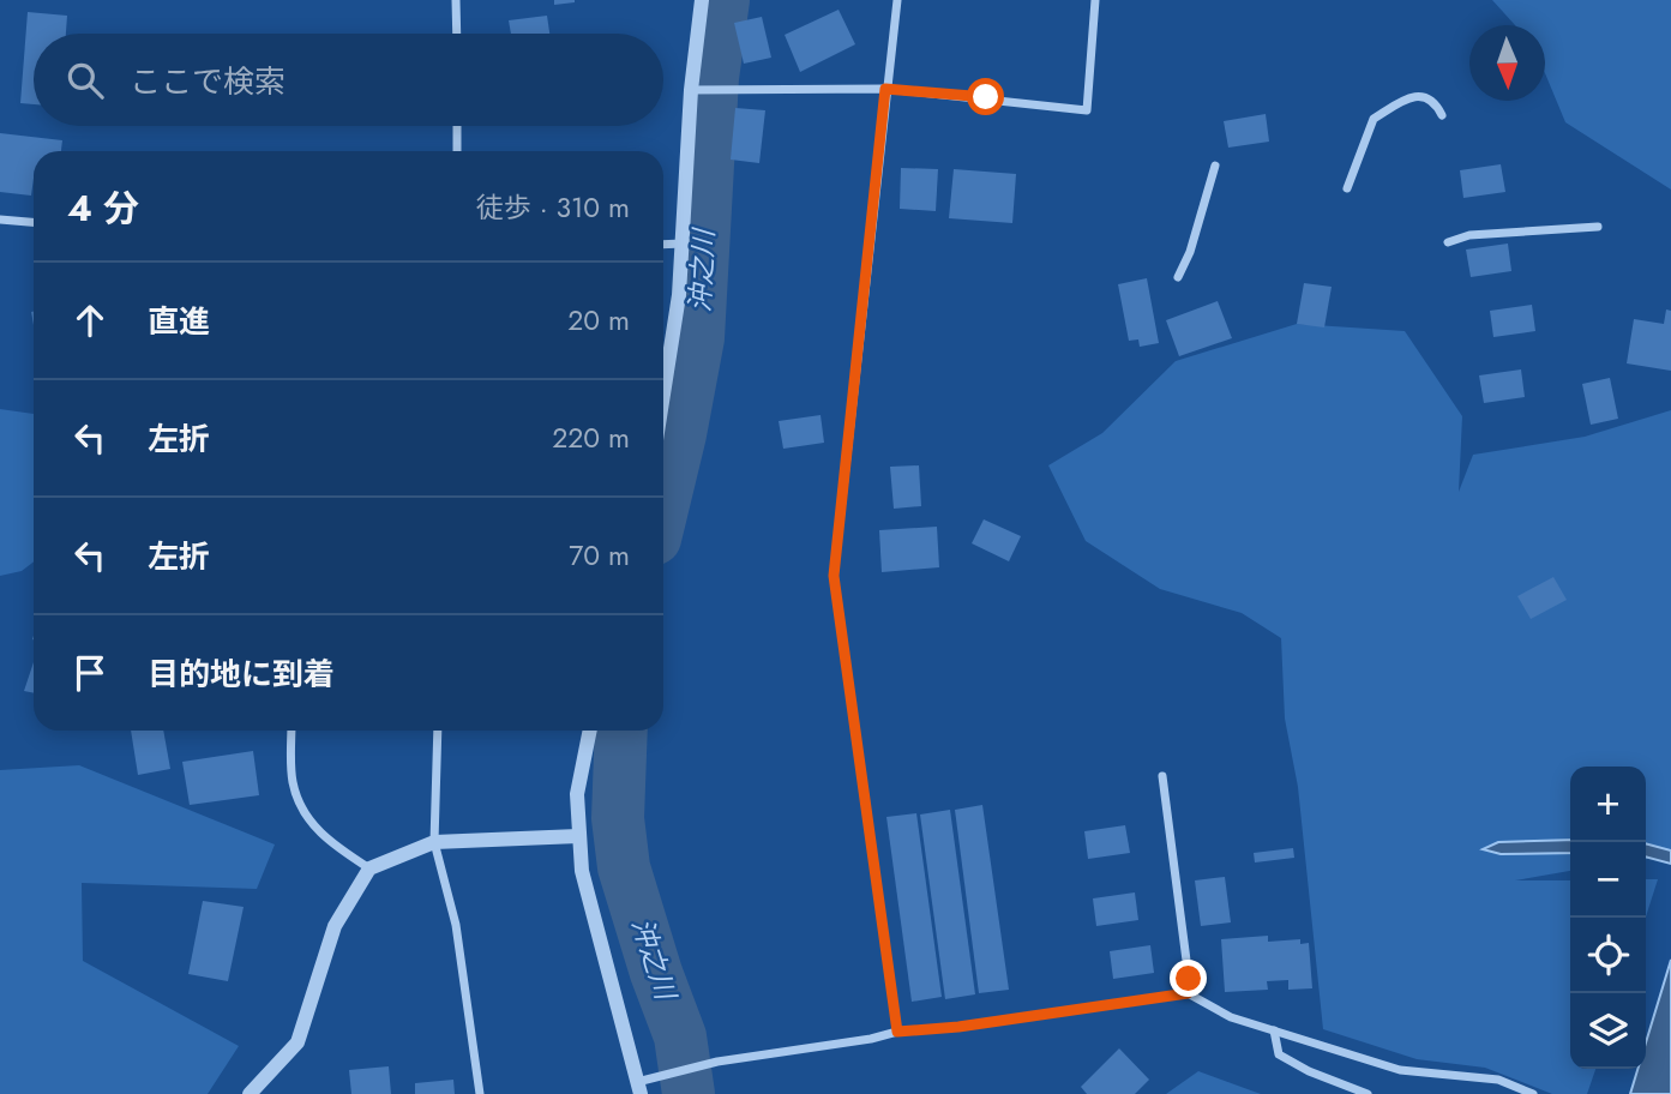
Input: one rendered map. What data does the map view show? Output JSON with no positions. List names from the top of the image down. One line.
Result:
{"water":["沖之川"],"north":"bottom","page":{"search":"ここで検索","heading":["4 分","徒歩 · 310 m"],"list":[["直進","20 m"],["左折","220 m"],["左折","70 m"],"目的地に到着"],"map_buttons":["+","−"]}}
